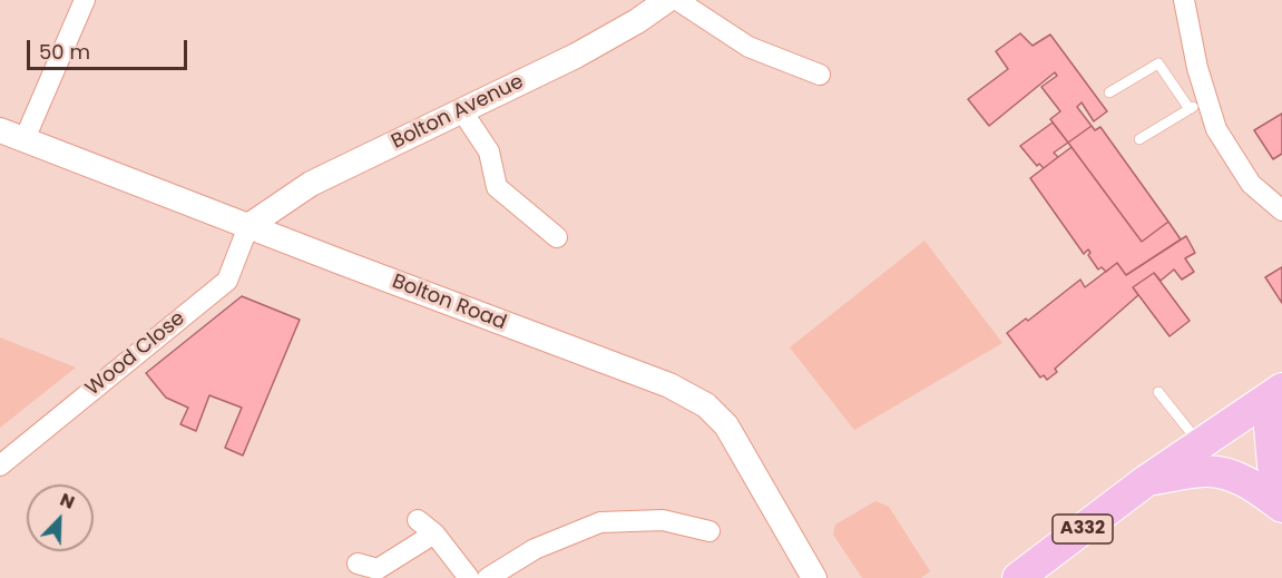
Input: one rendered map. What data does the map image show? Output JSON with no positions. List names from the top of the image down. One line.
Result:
{"streets":{"main road":["A332"],"street":["Bolton Avenue","Bolton Road","Wood Close"]},"crossings":[["Bolton Avenue","Bolton Road"],["Bolton Avenue","Wood Close"],["Bolton Road","Wood Close"]],"scale_bar":"50 m","north":"top right"}
